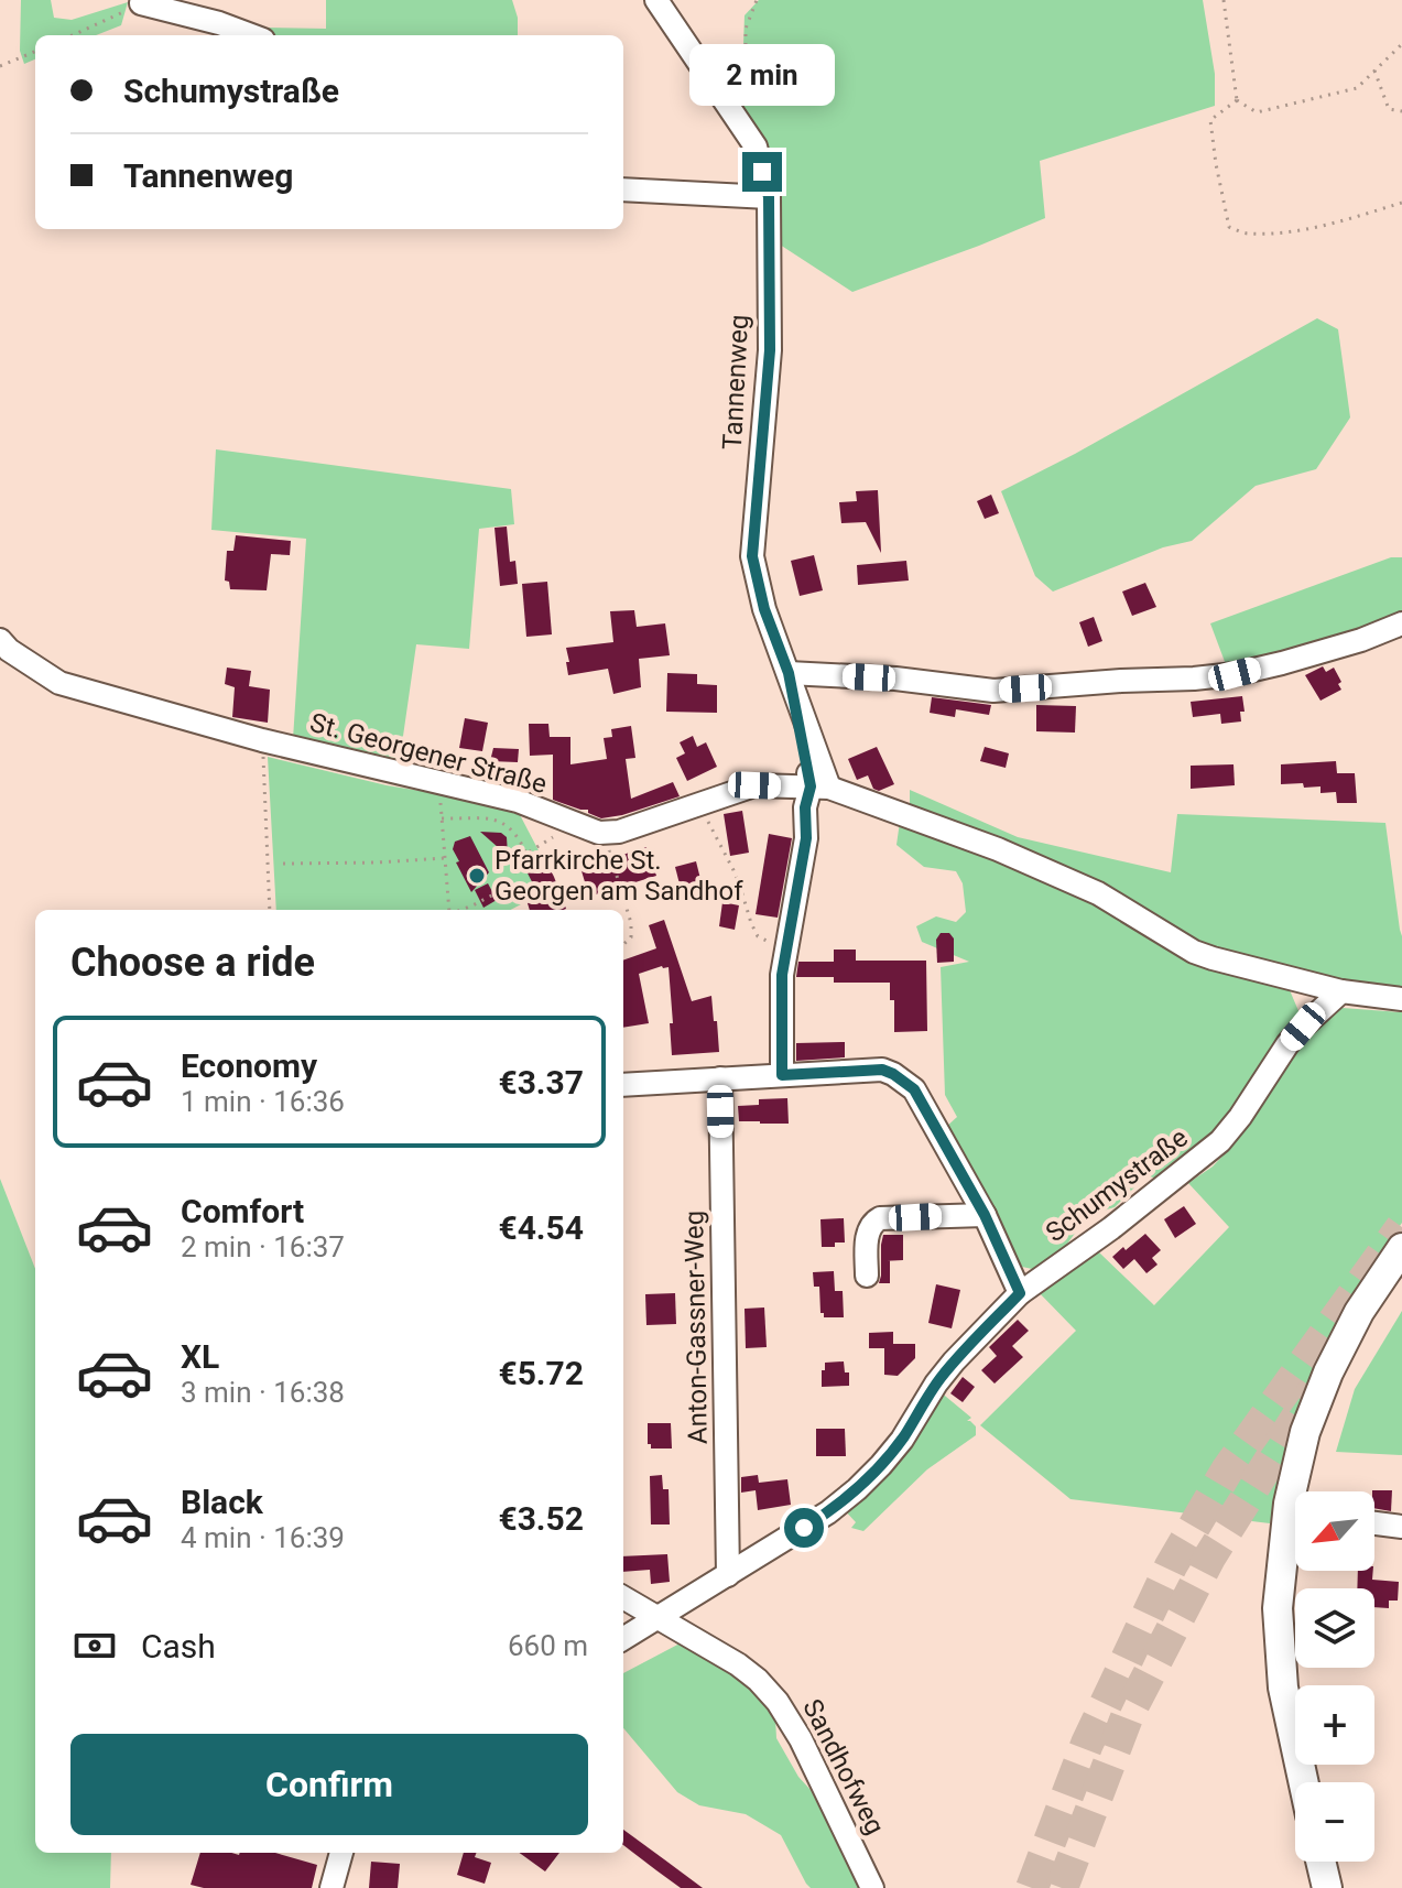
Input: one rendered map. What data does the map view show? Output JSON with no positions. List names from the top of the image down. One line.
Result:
{"streets":{"street":["Tannenweg","St. Georgener Straße","Schumystraße","Anton-Gassner-Weg","Sandhofweg"]},"crossings":[["Schumystraße","Anton-Gassner-Weg"],["Schumystraße","Sandhofweg"]],"places":["Pfarrkirche St. Georgen am Sandhof"],"north":"bottom left","page":{"banner":["Schumystraße","Tannenweg"],"bubble":"2 min","heading":"Choose a ride","list":[{"name":"Economy","note":"1 min · 16:36","value":"€3.37"},{"name":"Comfort","note":"2 min · 16:37","value":"€4.54"},{"name":"XL","note":"3 min · 16:38","value":"€5.72"},{"name":"Black","note":"4 min · 16:39","value":"€3.52"}],"map_buttons":["+","−"],"pay":["Cash","660 m"],"buttons":"Confirm"}}
